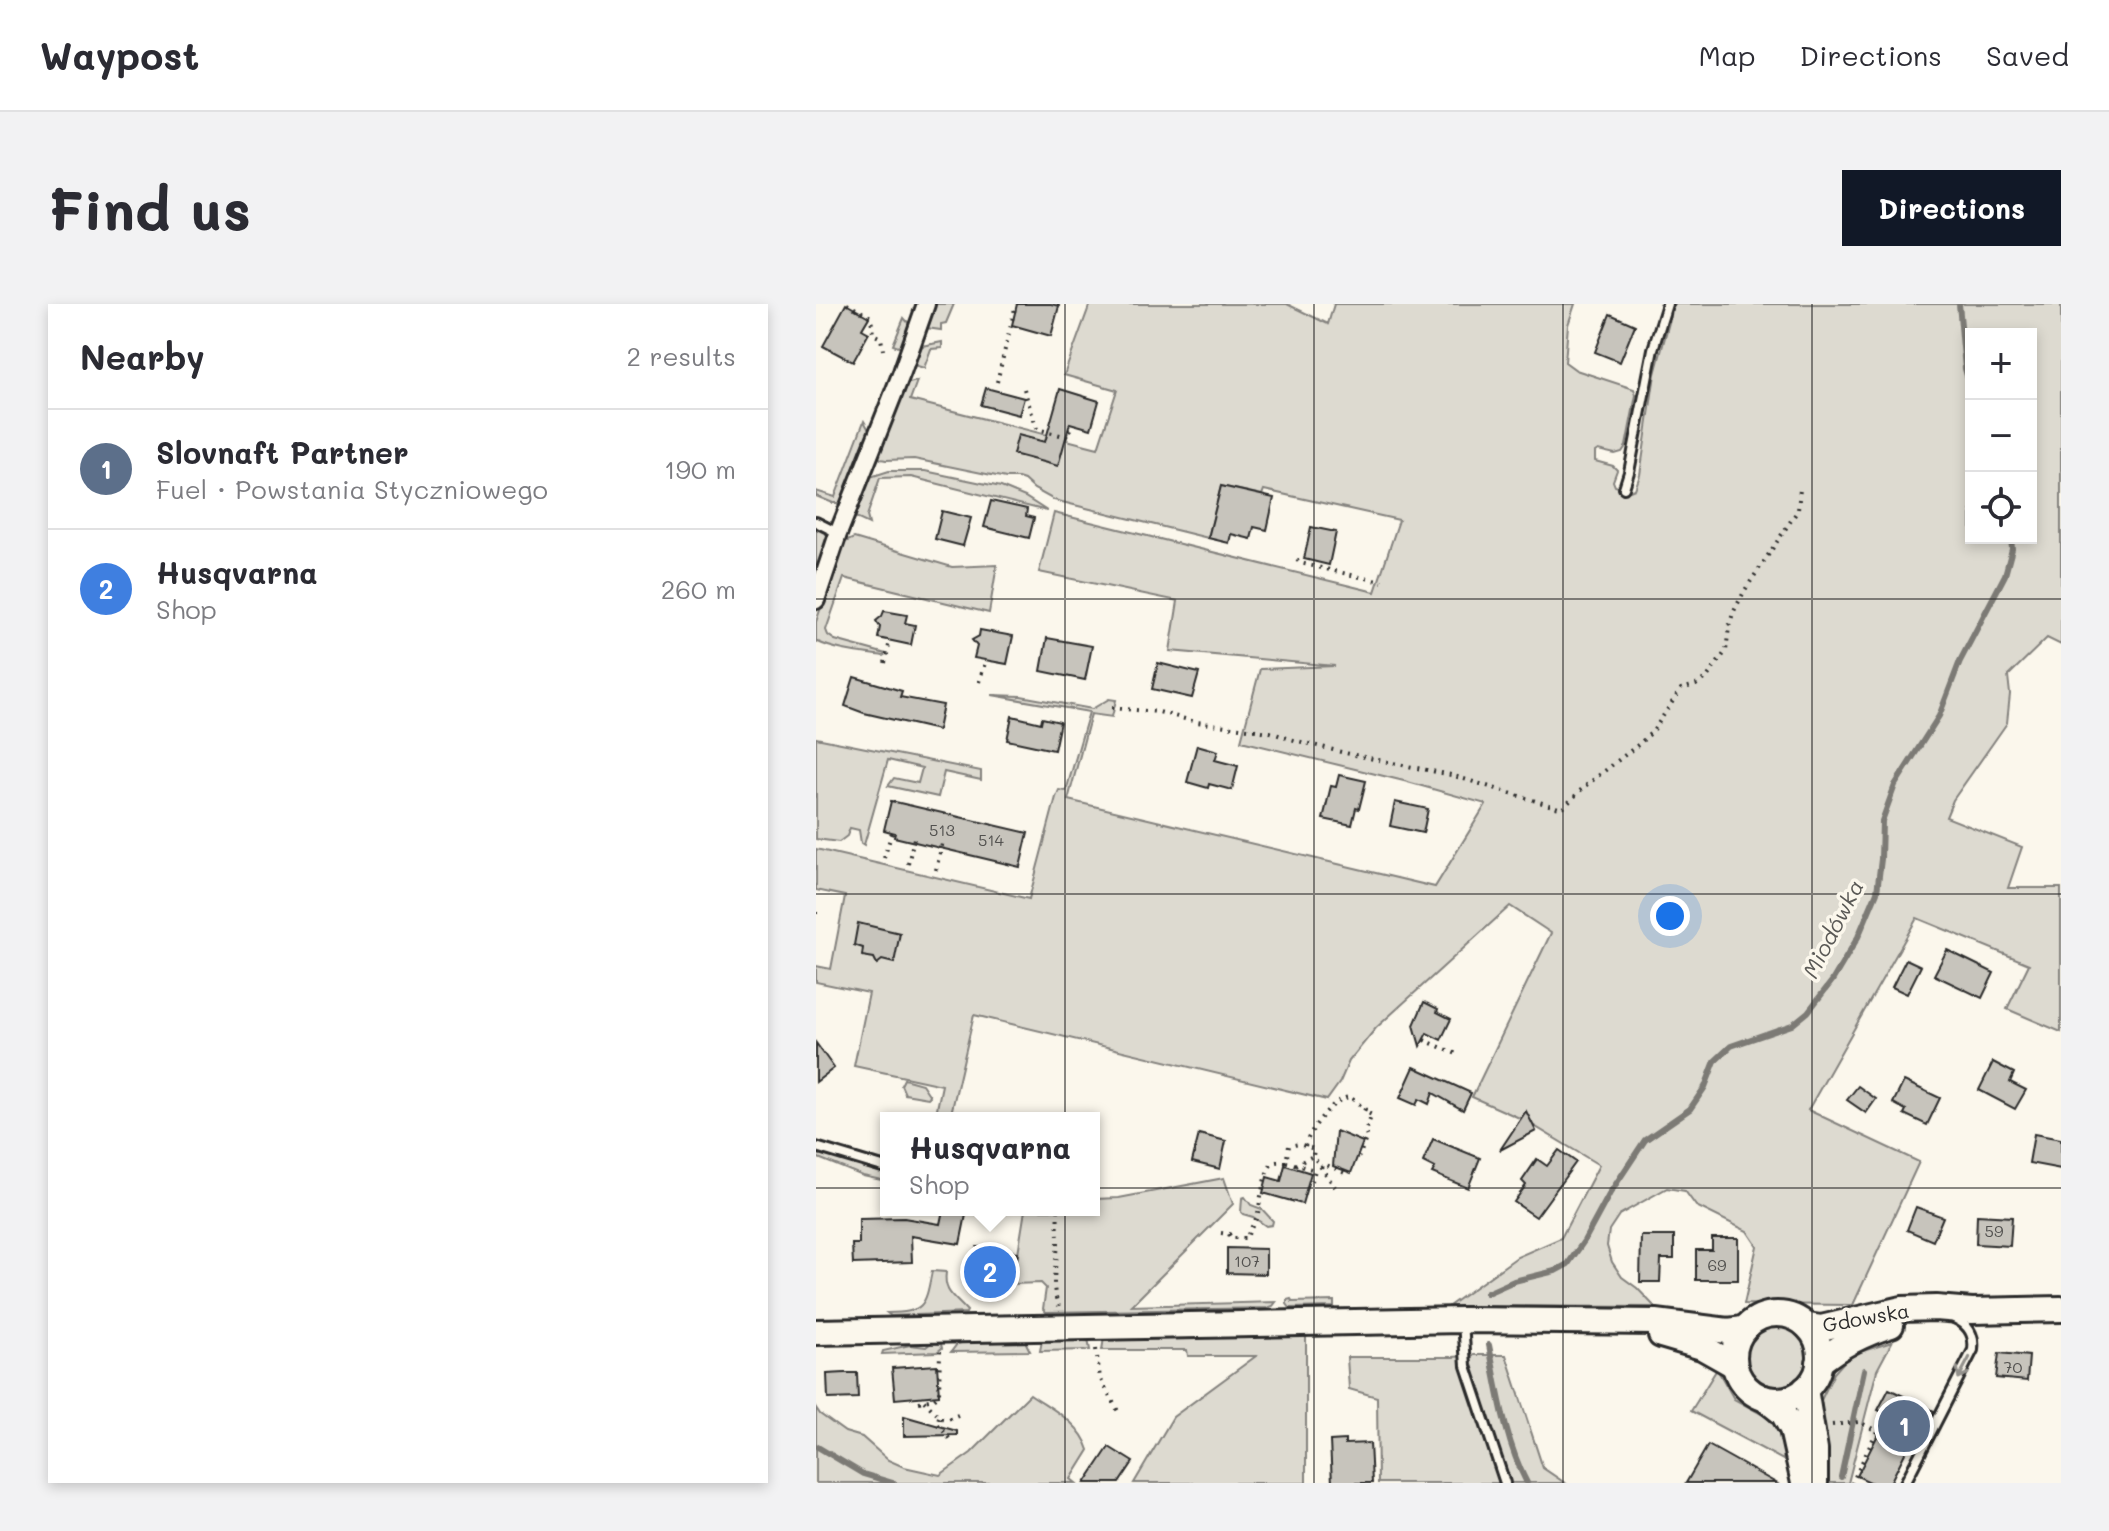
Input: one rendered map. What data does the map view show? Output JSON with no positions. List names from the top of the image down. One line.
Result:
{"streets":{"main road":["Gdowska"]},"water":["Miodówka"],"house_numbers":["513","514","59","107","69","70"],"page":{"header":"Waypost","nav":["Map","Directions","Saved"],"buttons":"Directions","title":"Find us","heading":["Nearby","2 results"],"map_buttons":["+","−"],"list":[{"mark":"1","name":"Slovnaft Partner","note":"Fuel · Powstania Styczniowego","value":"190 m"},{"mark":"2","name":"Husqvarna","note":"Shop","value":"260 m"}],"popup":["Husqvarna","Shop"],"pins":["2","1"]}}
